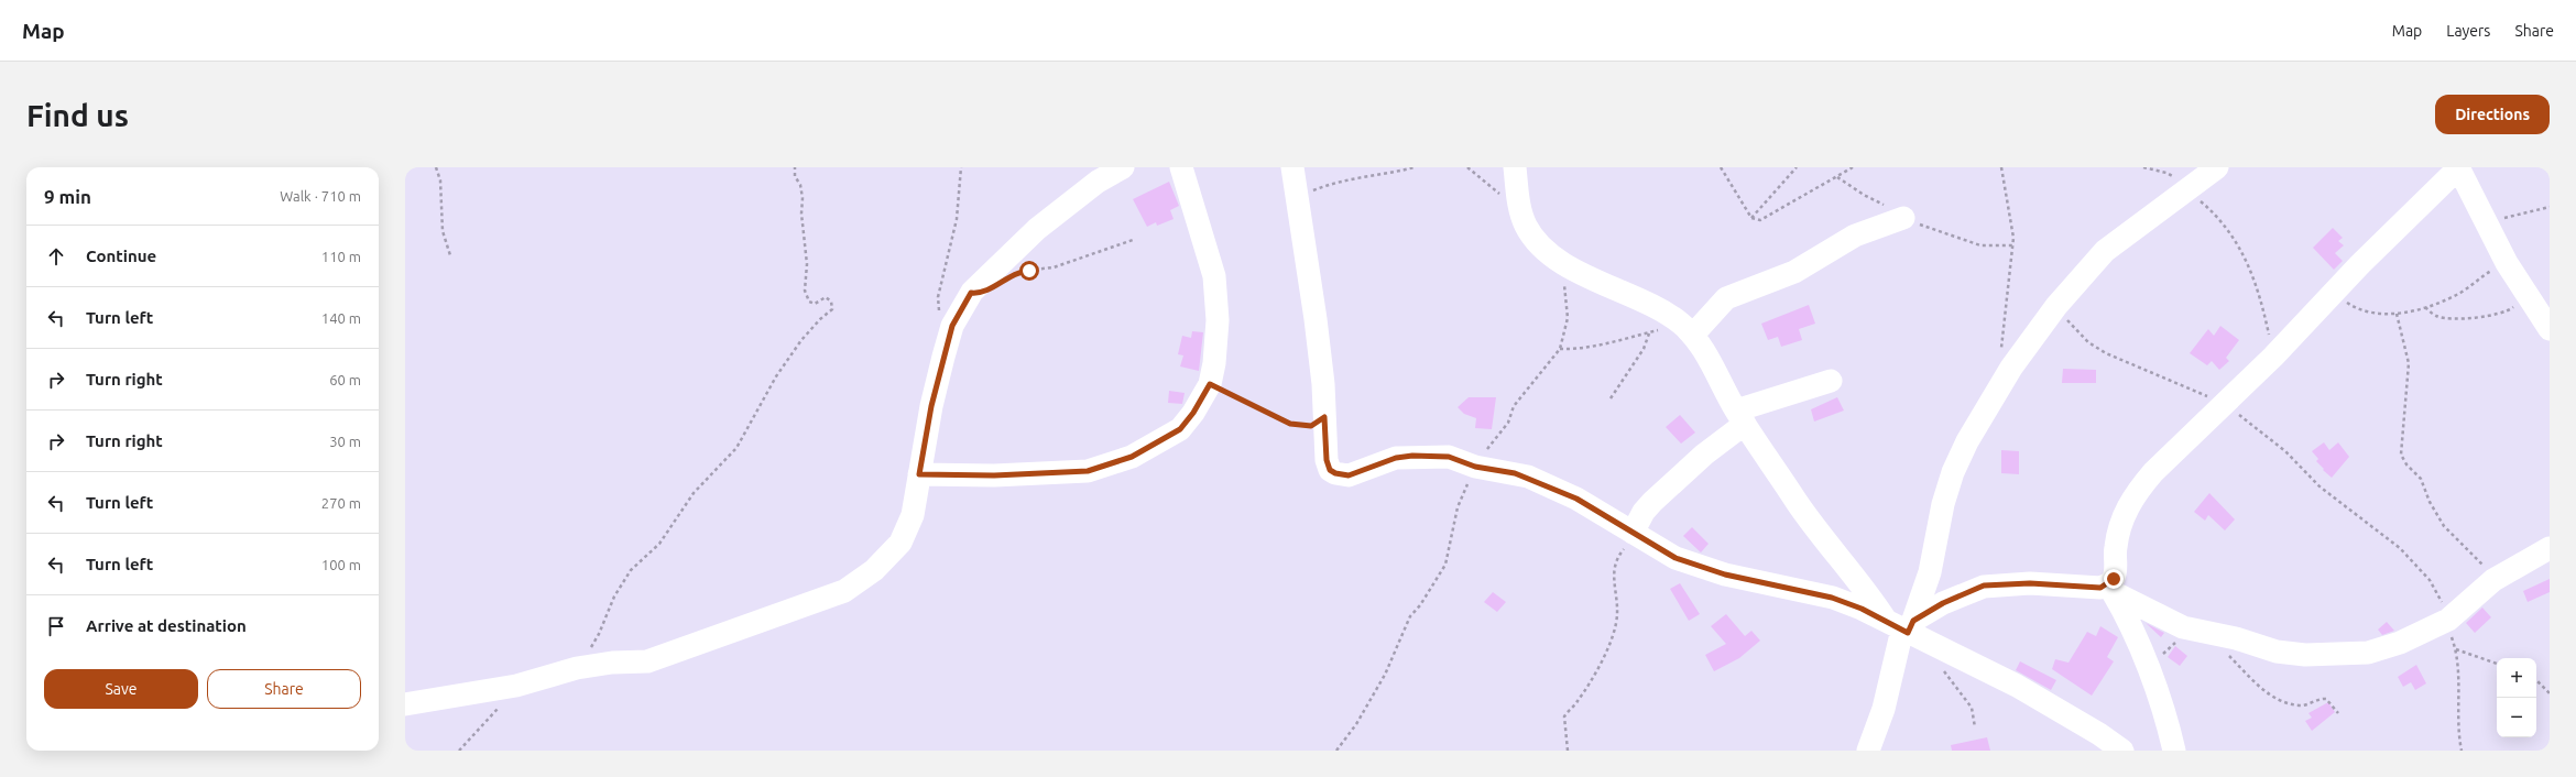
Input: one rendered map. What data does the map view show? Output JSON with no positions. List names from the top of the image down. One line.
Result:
{"page":{"header":"Map","nav":["Map","Layers","Share"],"buttons":["Directions",["Save","Share"]],"title":"Find us","heading":["9 min","Walk · 710 m"],"list":[["Continue","110 m"],["Turn left","140 m"],["Turn right","60 m"],["Turn right","30 m"],["Turn left","270 m"],["Turn left","100 m"],"Arrive at destination"],"map_buttons":["+","−"]}}
